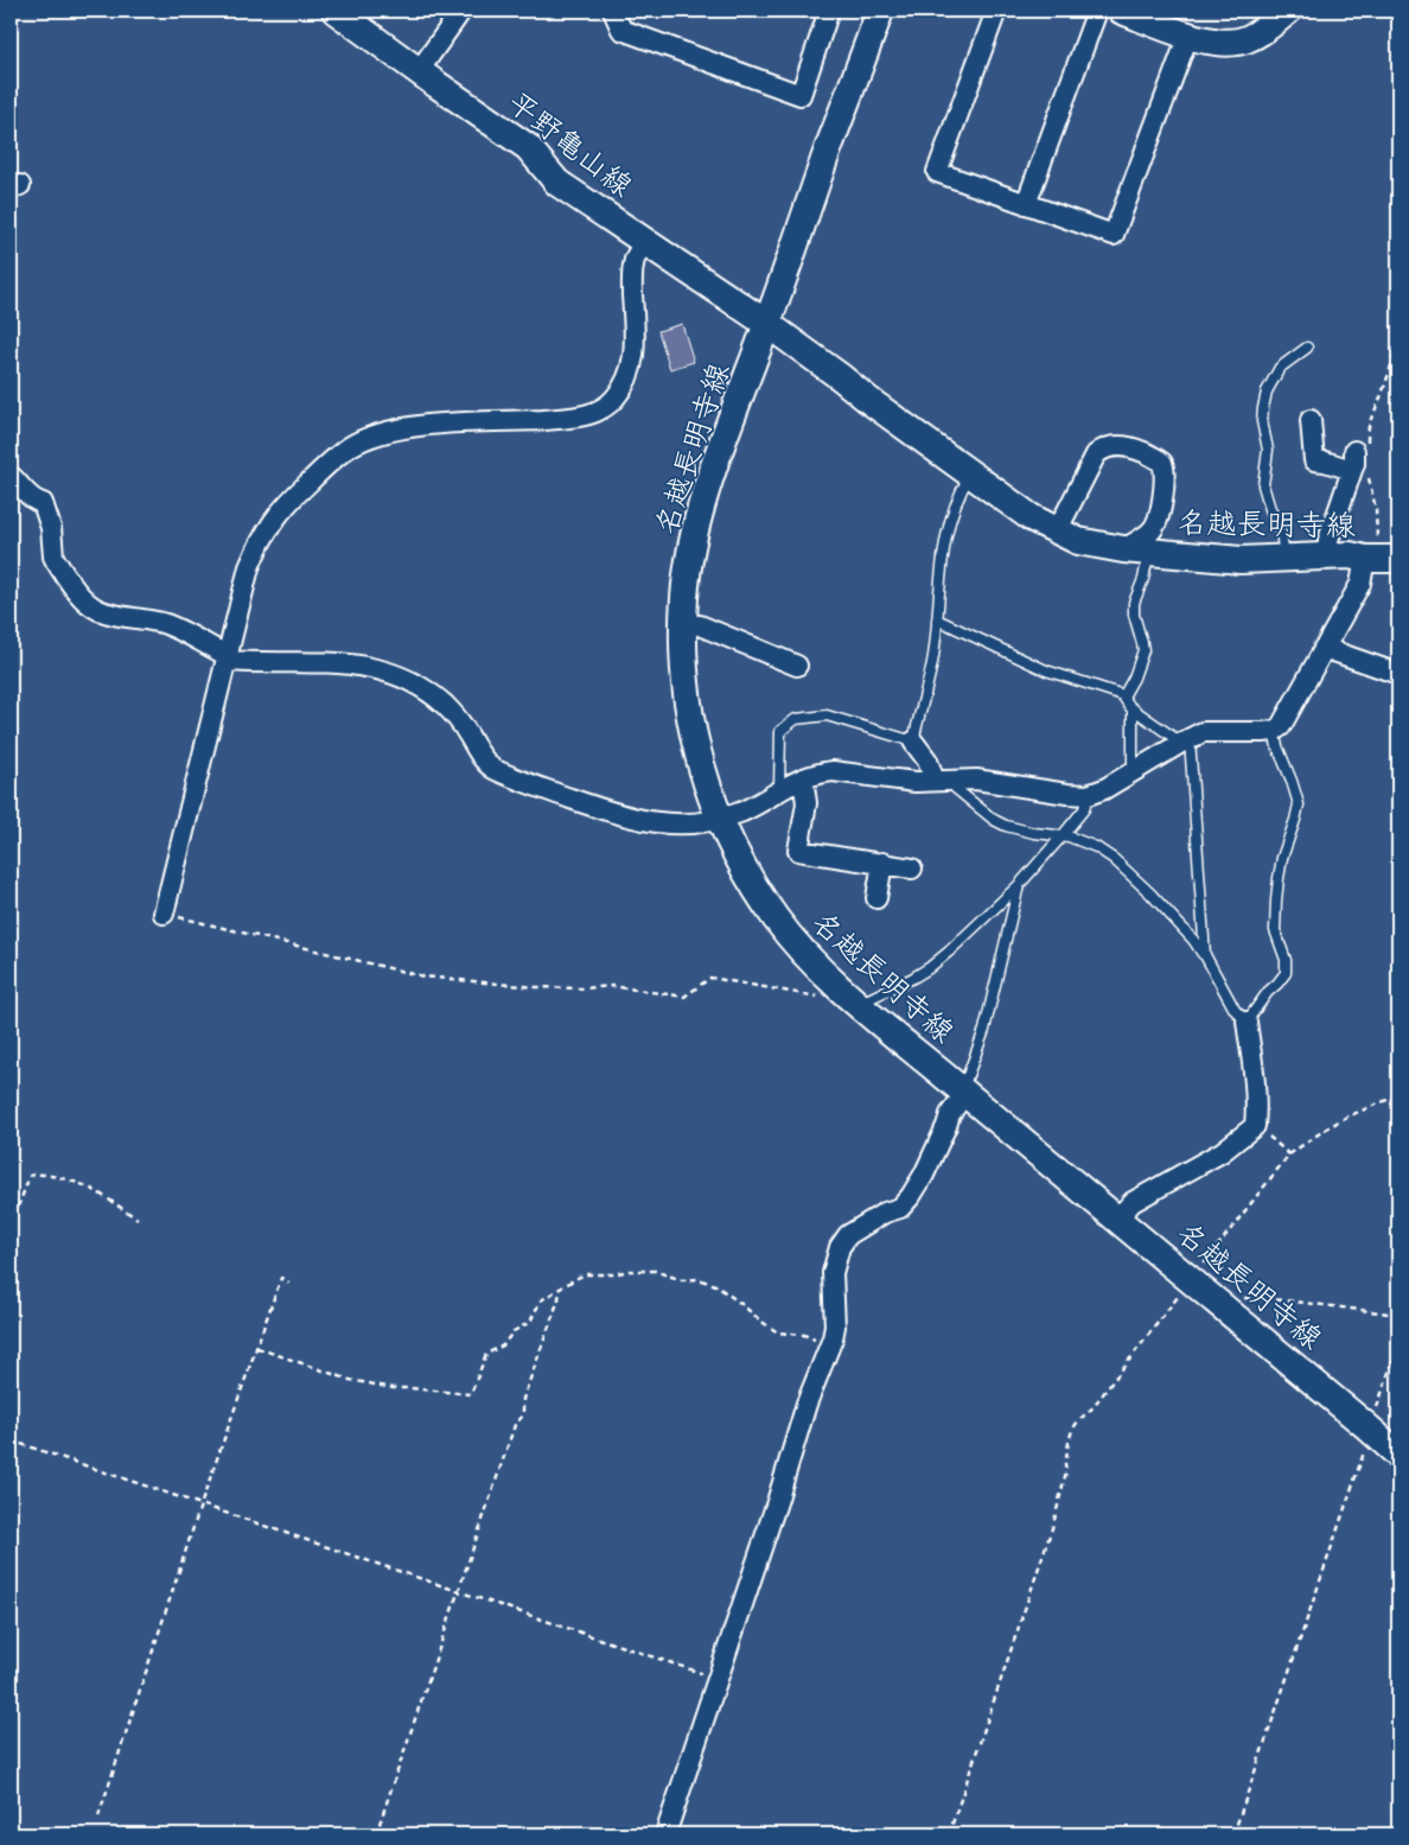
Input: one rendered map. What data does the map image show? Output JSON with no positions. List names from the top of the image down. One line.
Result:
{"streets":{"main road":["平野亀山線","名越長明寺線"]},"crossings":[["平野亀山線","名越長明寺線"]]}
